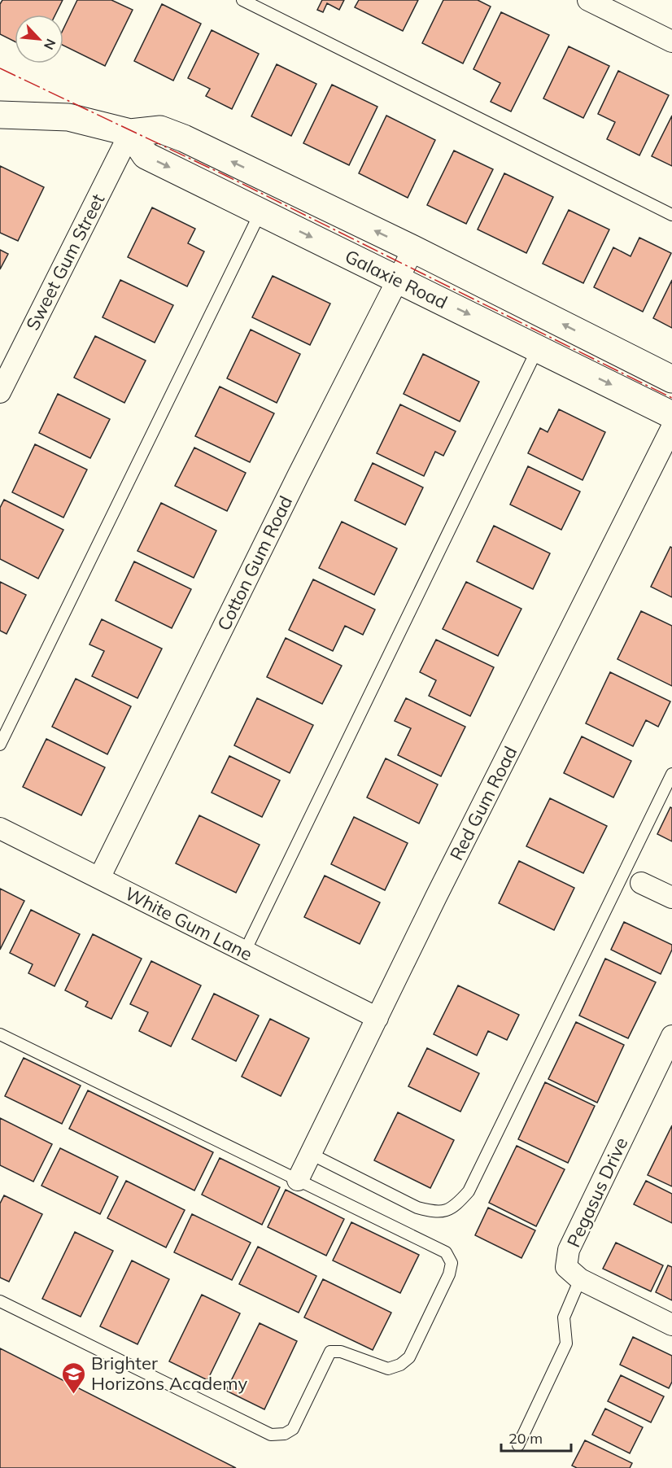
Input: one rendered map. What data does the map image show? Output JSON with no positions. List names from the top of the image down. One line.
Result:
{"streets":{"street":["Sweet Gum Street","Galaxie Road","Cotton Gum Road","Red Gum Road","White Gum Lane","Pegasus Drive"]},"crossings":[["Sweet Gum Street","Galaxie Road"],["Galaxie Road","Cotton Gum Road"],["Cotton Gum Road","White Gum Lane"],["Red Gum Road","White Gum Lane"]],"places":{"school or university":["Brighter Horizons Academy"]},"scale_bar":"20 m","north":"bottom right"}
